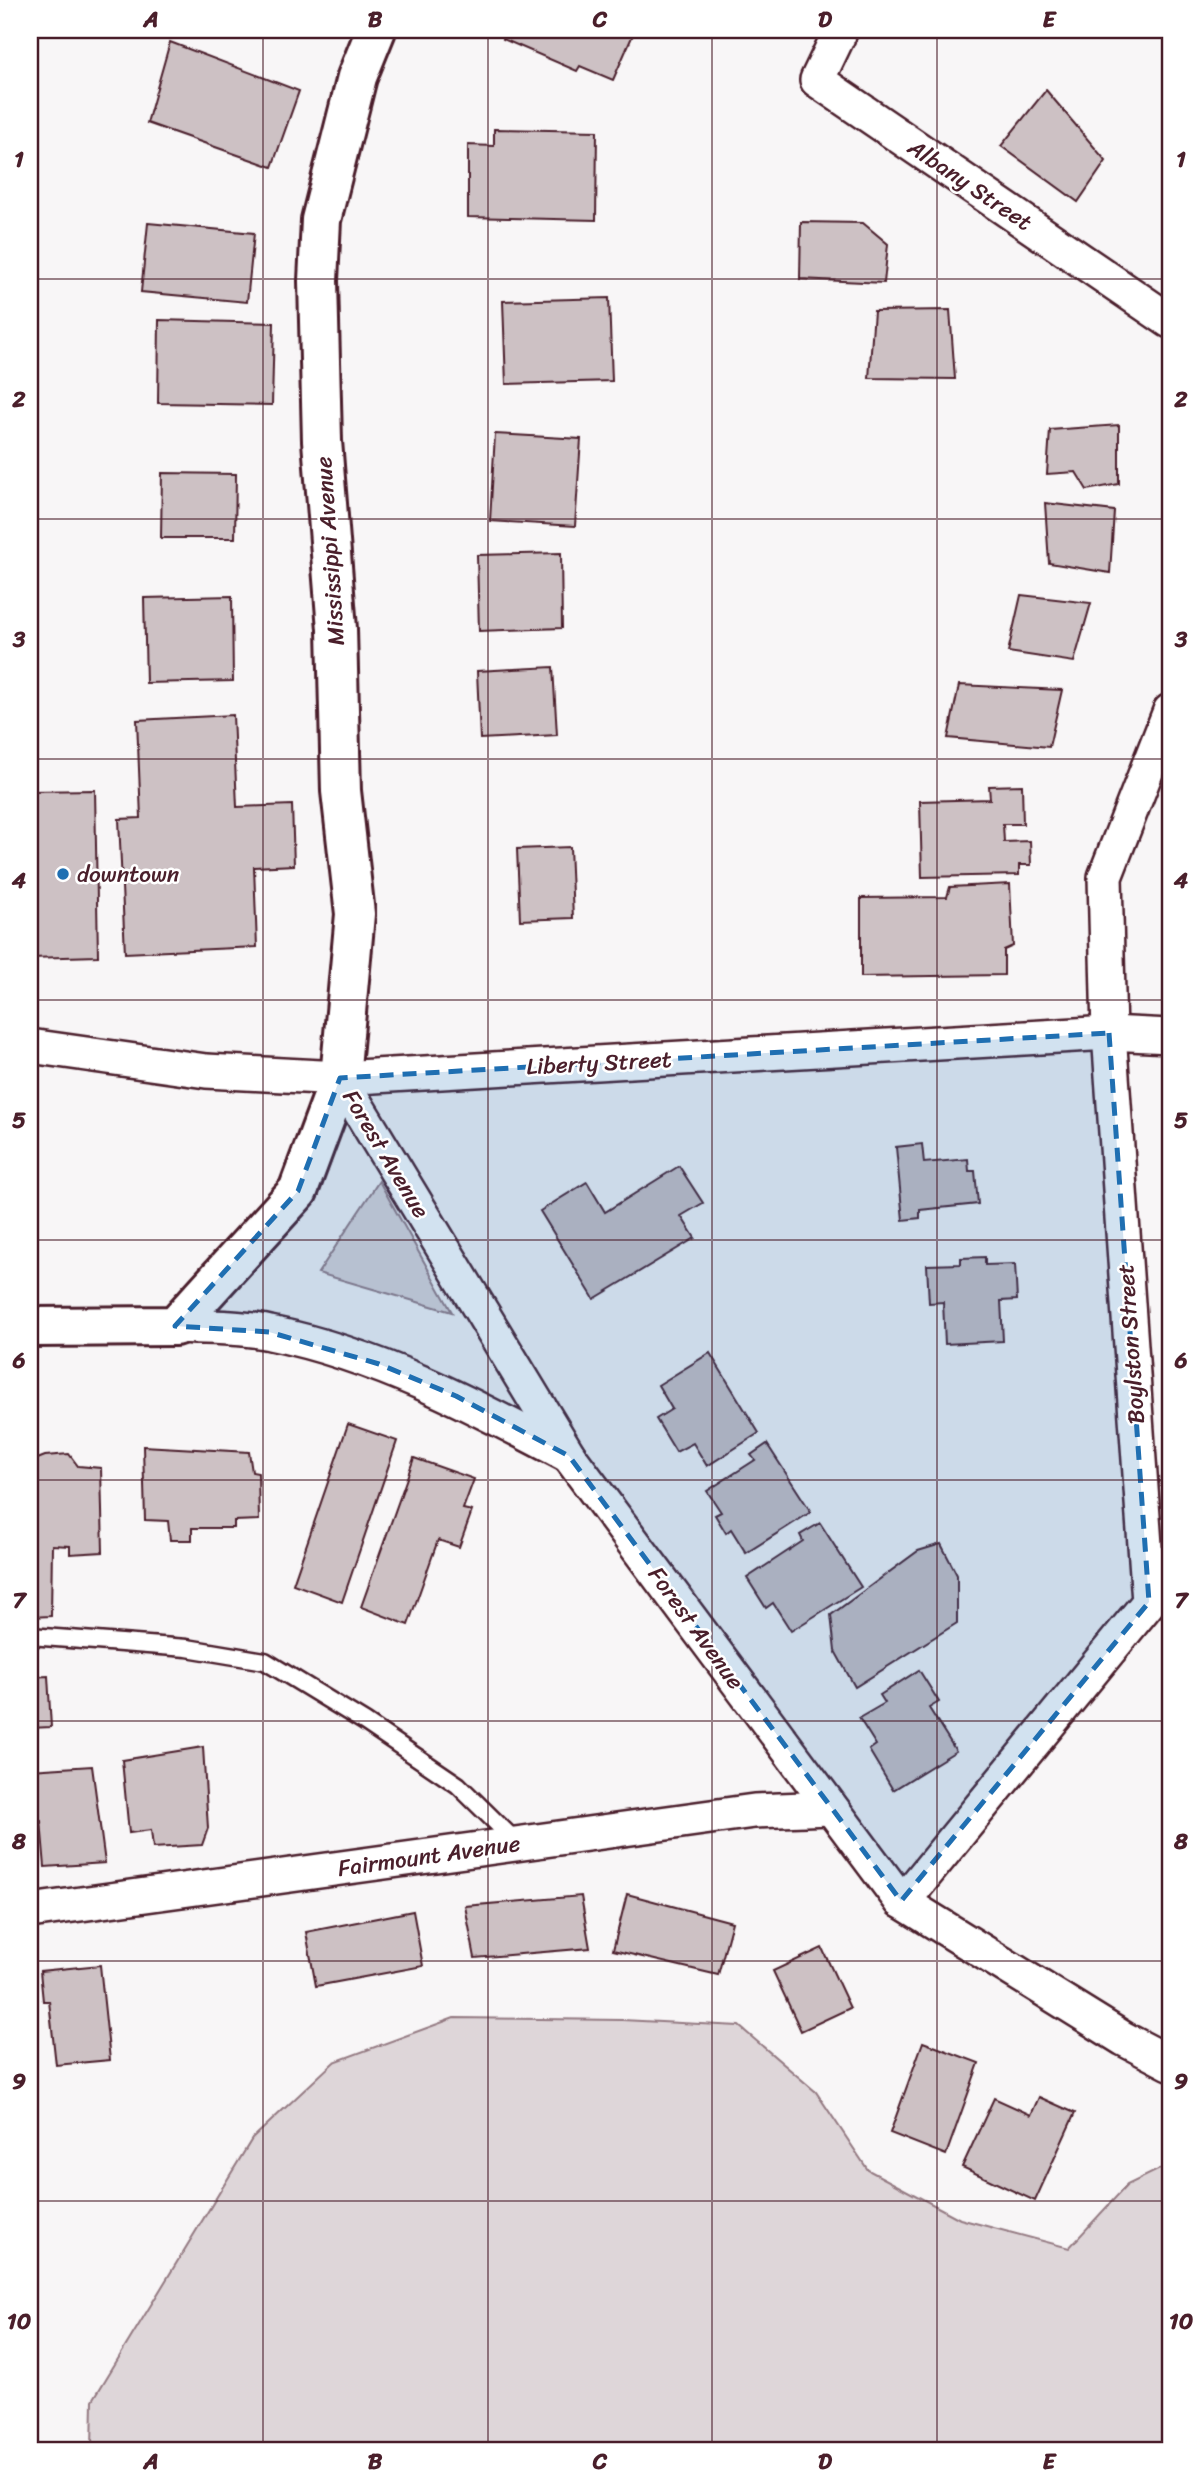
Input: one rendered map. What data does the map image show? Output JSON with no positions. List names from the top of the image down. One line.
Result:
{"streets":{"street":["Albany Street","Mississippi Avenue","Liberty Street","Forest Avenue","Boylston Street","Fairmount Avenue"]},"crossings":[["Mississippi Avenue","Liberty Street"],["Mississippi Avenue","Forest Avenue"],["Liberty Street","Forest Avenue"],["Liberty Street","Boylston Street"],["Forest Avenue","Boylston Street"],["Forest Avenue","Fairmount Avenue"]],"places":["downtown"],"grid":{"columns":["A","B","C","D","E"],"rows":["1","2","3","4","5","6","7","8","9","10"]}}
